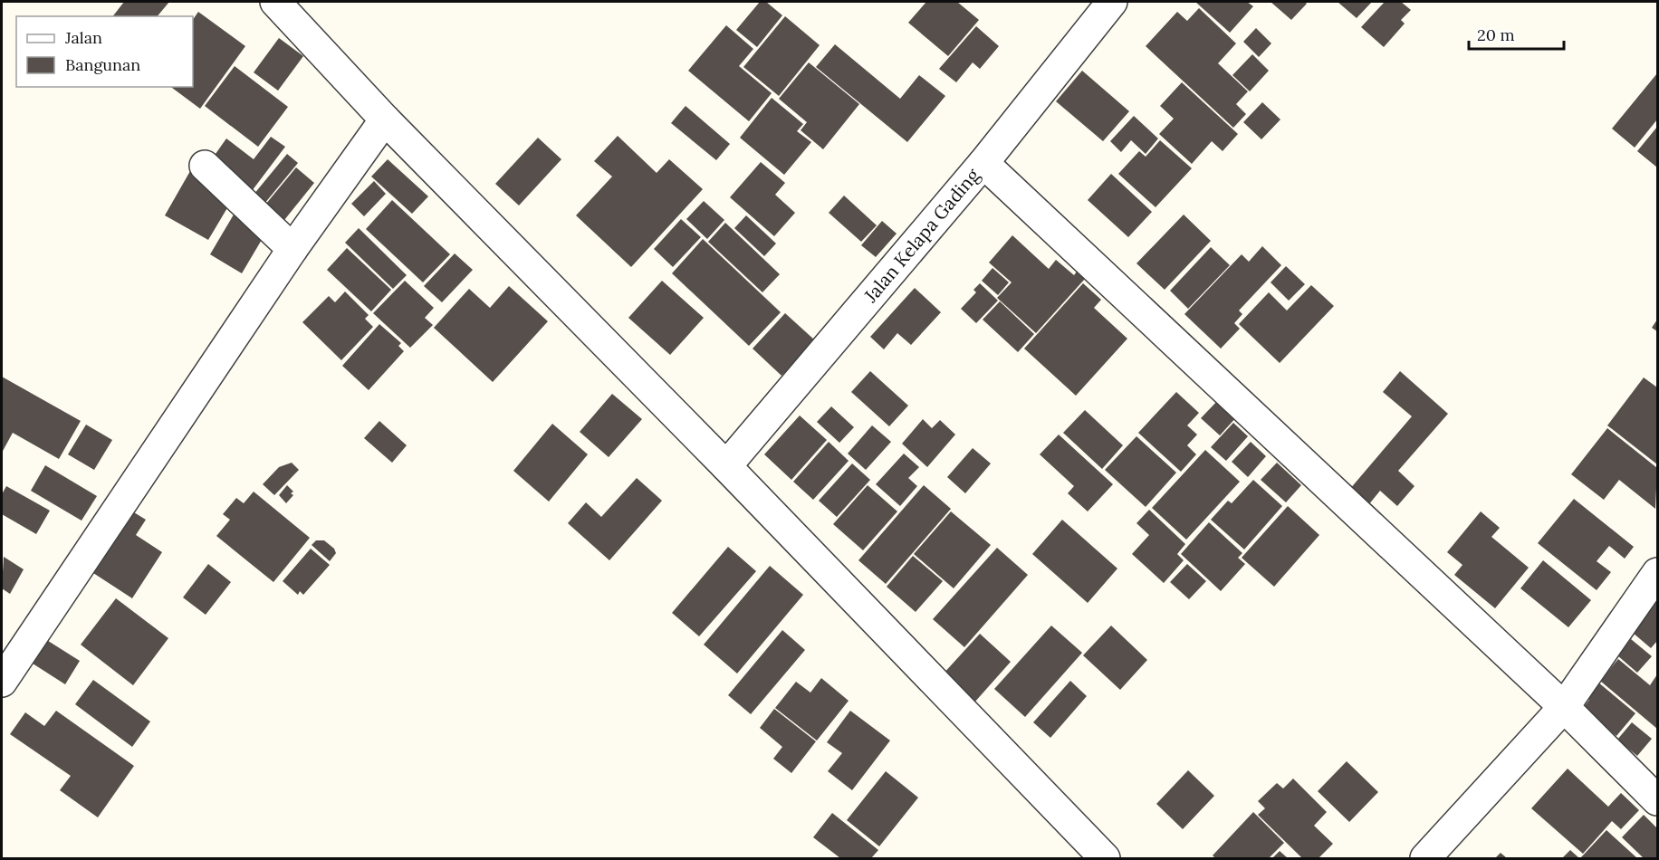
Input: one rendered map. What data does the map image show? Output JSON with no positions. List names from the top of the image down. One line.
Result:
{"streets":{"street":["Jalan Kelapa Gading"]},"legend":["Jalan","Bangunan"],"scale_bar":"20 m"}
